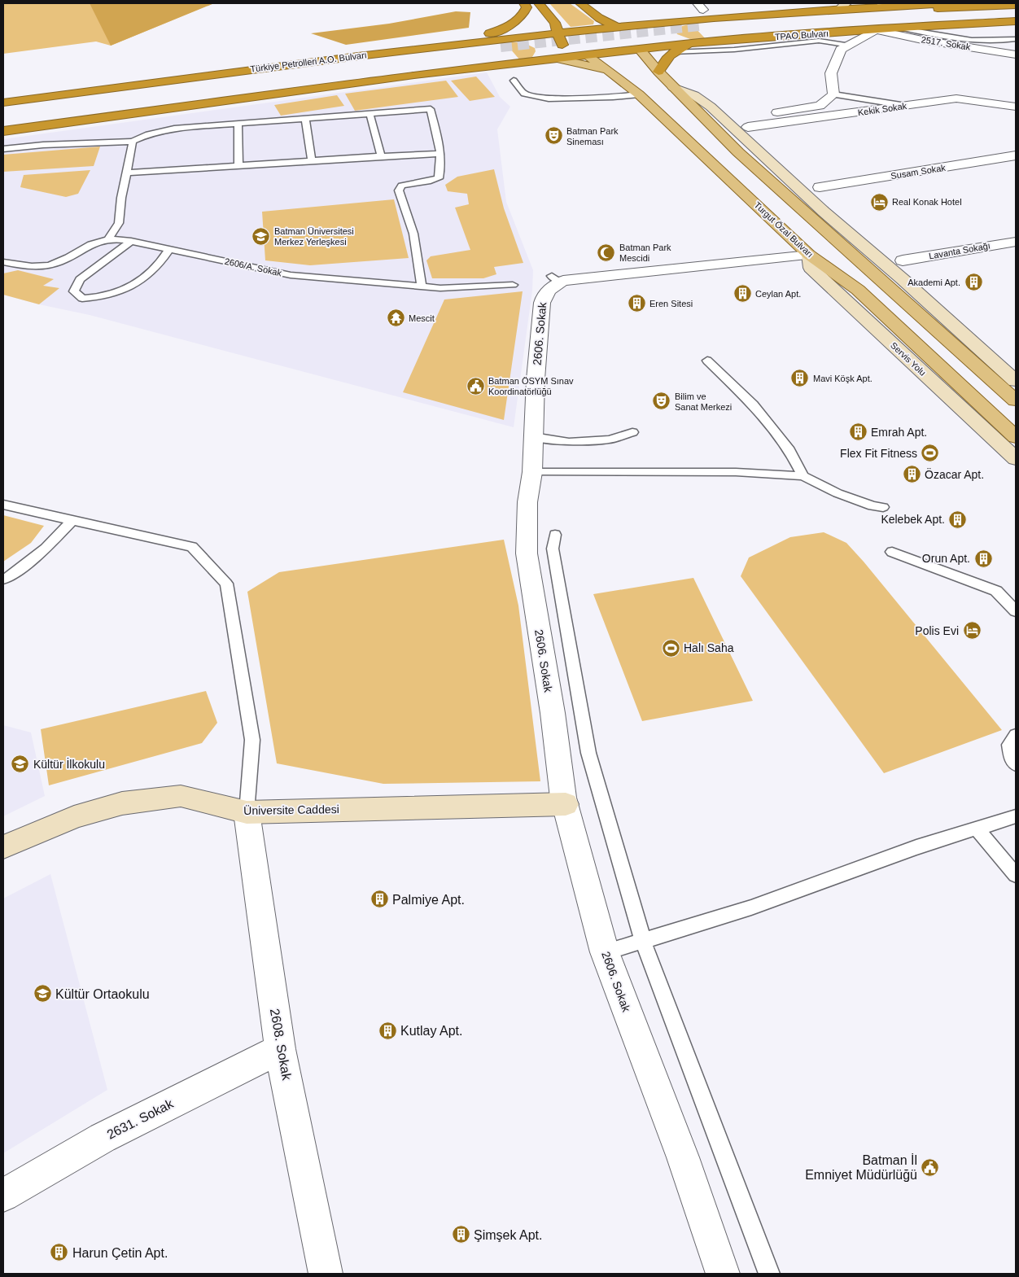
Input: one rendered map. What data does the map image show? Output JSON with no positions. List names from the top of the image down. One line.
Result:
{"streets":{"highway":["TPAO Bulvarı","Türkiye Petrolleri A.O. Bulvarı"],"main road":["Turgut Özal Bulvarı"],"street":["2517. Sokak","Kekik Sokak","Susam Sokak","Lavanta Sokağı","2606. Sokak","Servis Yolu","Üniversite Caddesi","2608. Sokak","2631. Sokak"],"lane":["2606/A. Sokak"]},"crossings":[["TPAO Bulvarı","2517. Sokak"],["TPAO Bulvarı","Türkiye Petrolleri A.O. Bulvarı"],["TPAO Bulvarı","Turgut Özal Bulvarı"],["Türkiye Petrolleri A.O. Bulvarı","Turgut Özal Bulvarı"],["Turgut Özal Bulvarı","2606. Sokak"],["Turgut Özal Bulvarı","Servis Yolu"],["2606. Sokak","Servis Yolu"],["2606. Sokak","Üniversite Caddesi"],["Üniversite Caddesi","2608. Sokak"],["2608. Sokak","2631. Sokak"]],"places":{"theatre":["Batman Park Sineması","Bilim ve Sanat Merkezi"],"hotel":["Real Konak Hotel","Polis Evi"],"school or university":["Batman Üniversitesi Merkez Yerleşkesi","Kültür İlkokulu","Kültür Ortaokulu"],"mosque":["Batman Park Mescidi"],"building":["Akademi Apt.","Ceylan Apt.","Eren Sitesi","Mavi Köşk Apt.","Emrah Apt.","Özacar Apt.","Kelebek Apt.","Orun Apt.","Palmiye Apt.","Kutlay Apt.","Şimşek Apt.","Harun Çetin Apt."],"temple":["Mescit"],"public building":["Batman ÖSYM Sınav Koordinatörlüğü","Batman İl Emniyet Müdürlüğü"],"sports":["Flex Fit Fitness","Halı Saha"]}}
